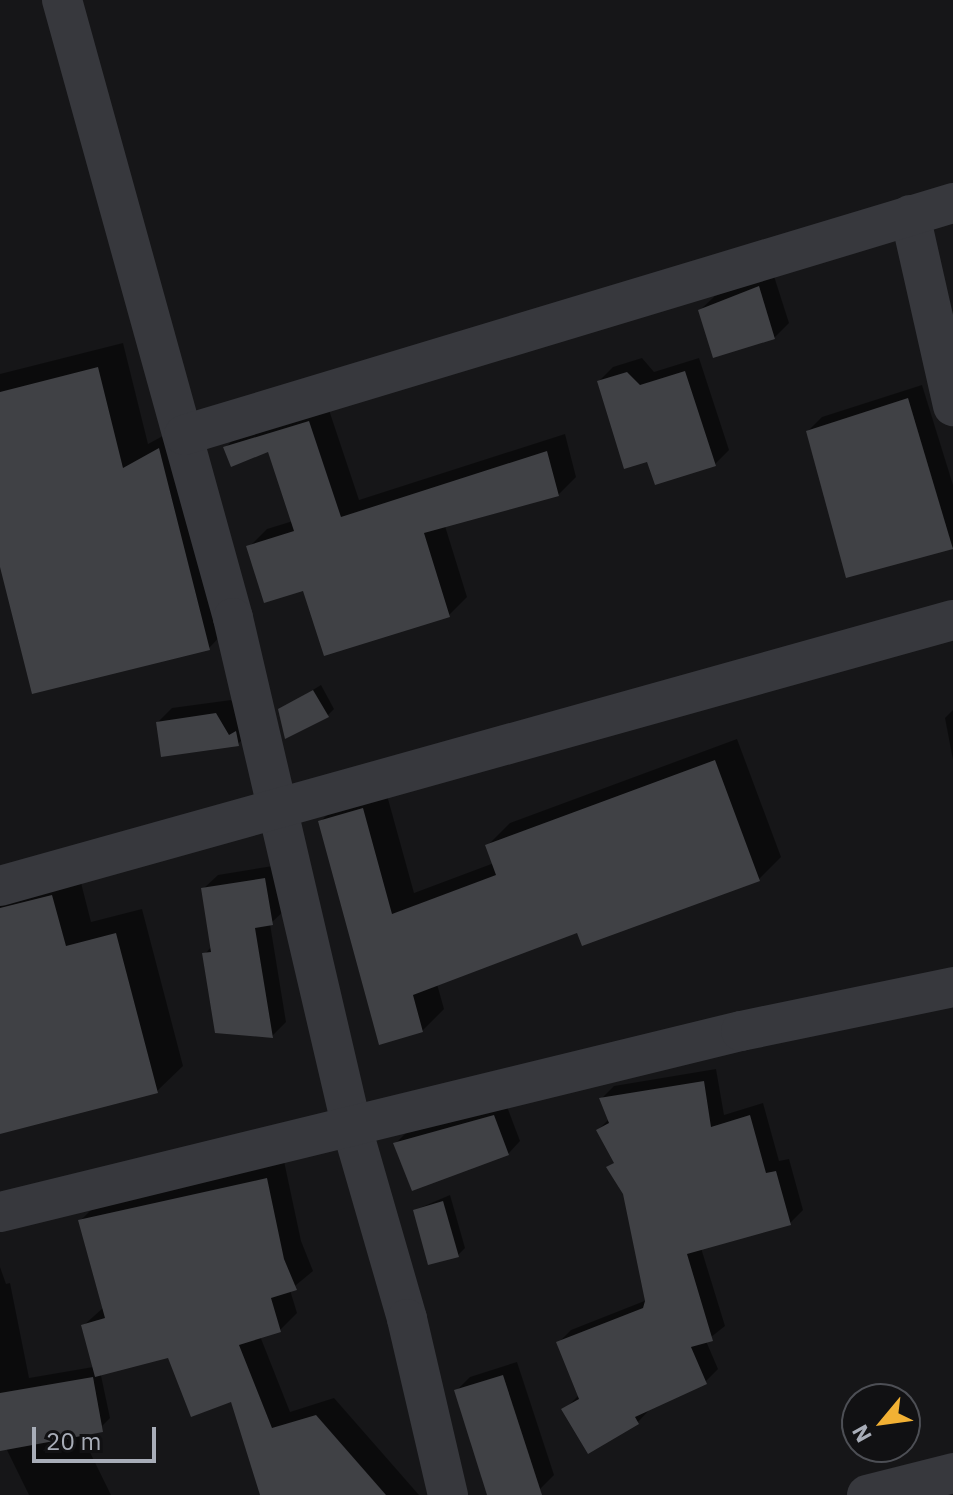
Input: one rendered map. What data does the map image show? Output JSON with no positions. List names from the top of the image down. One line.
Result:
{"scale_bar":"20 m","north":"bottom left"}
